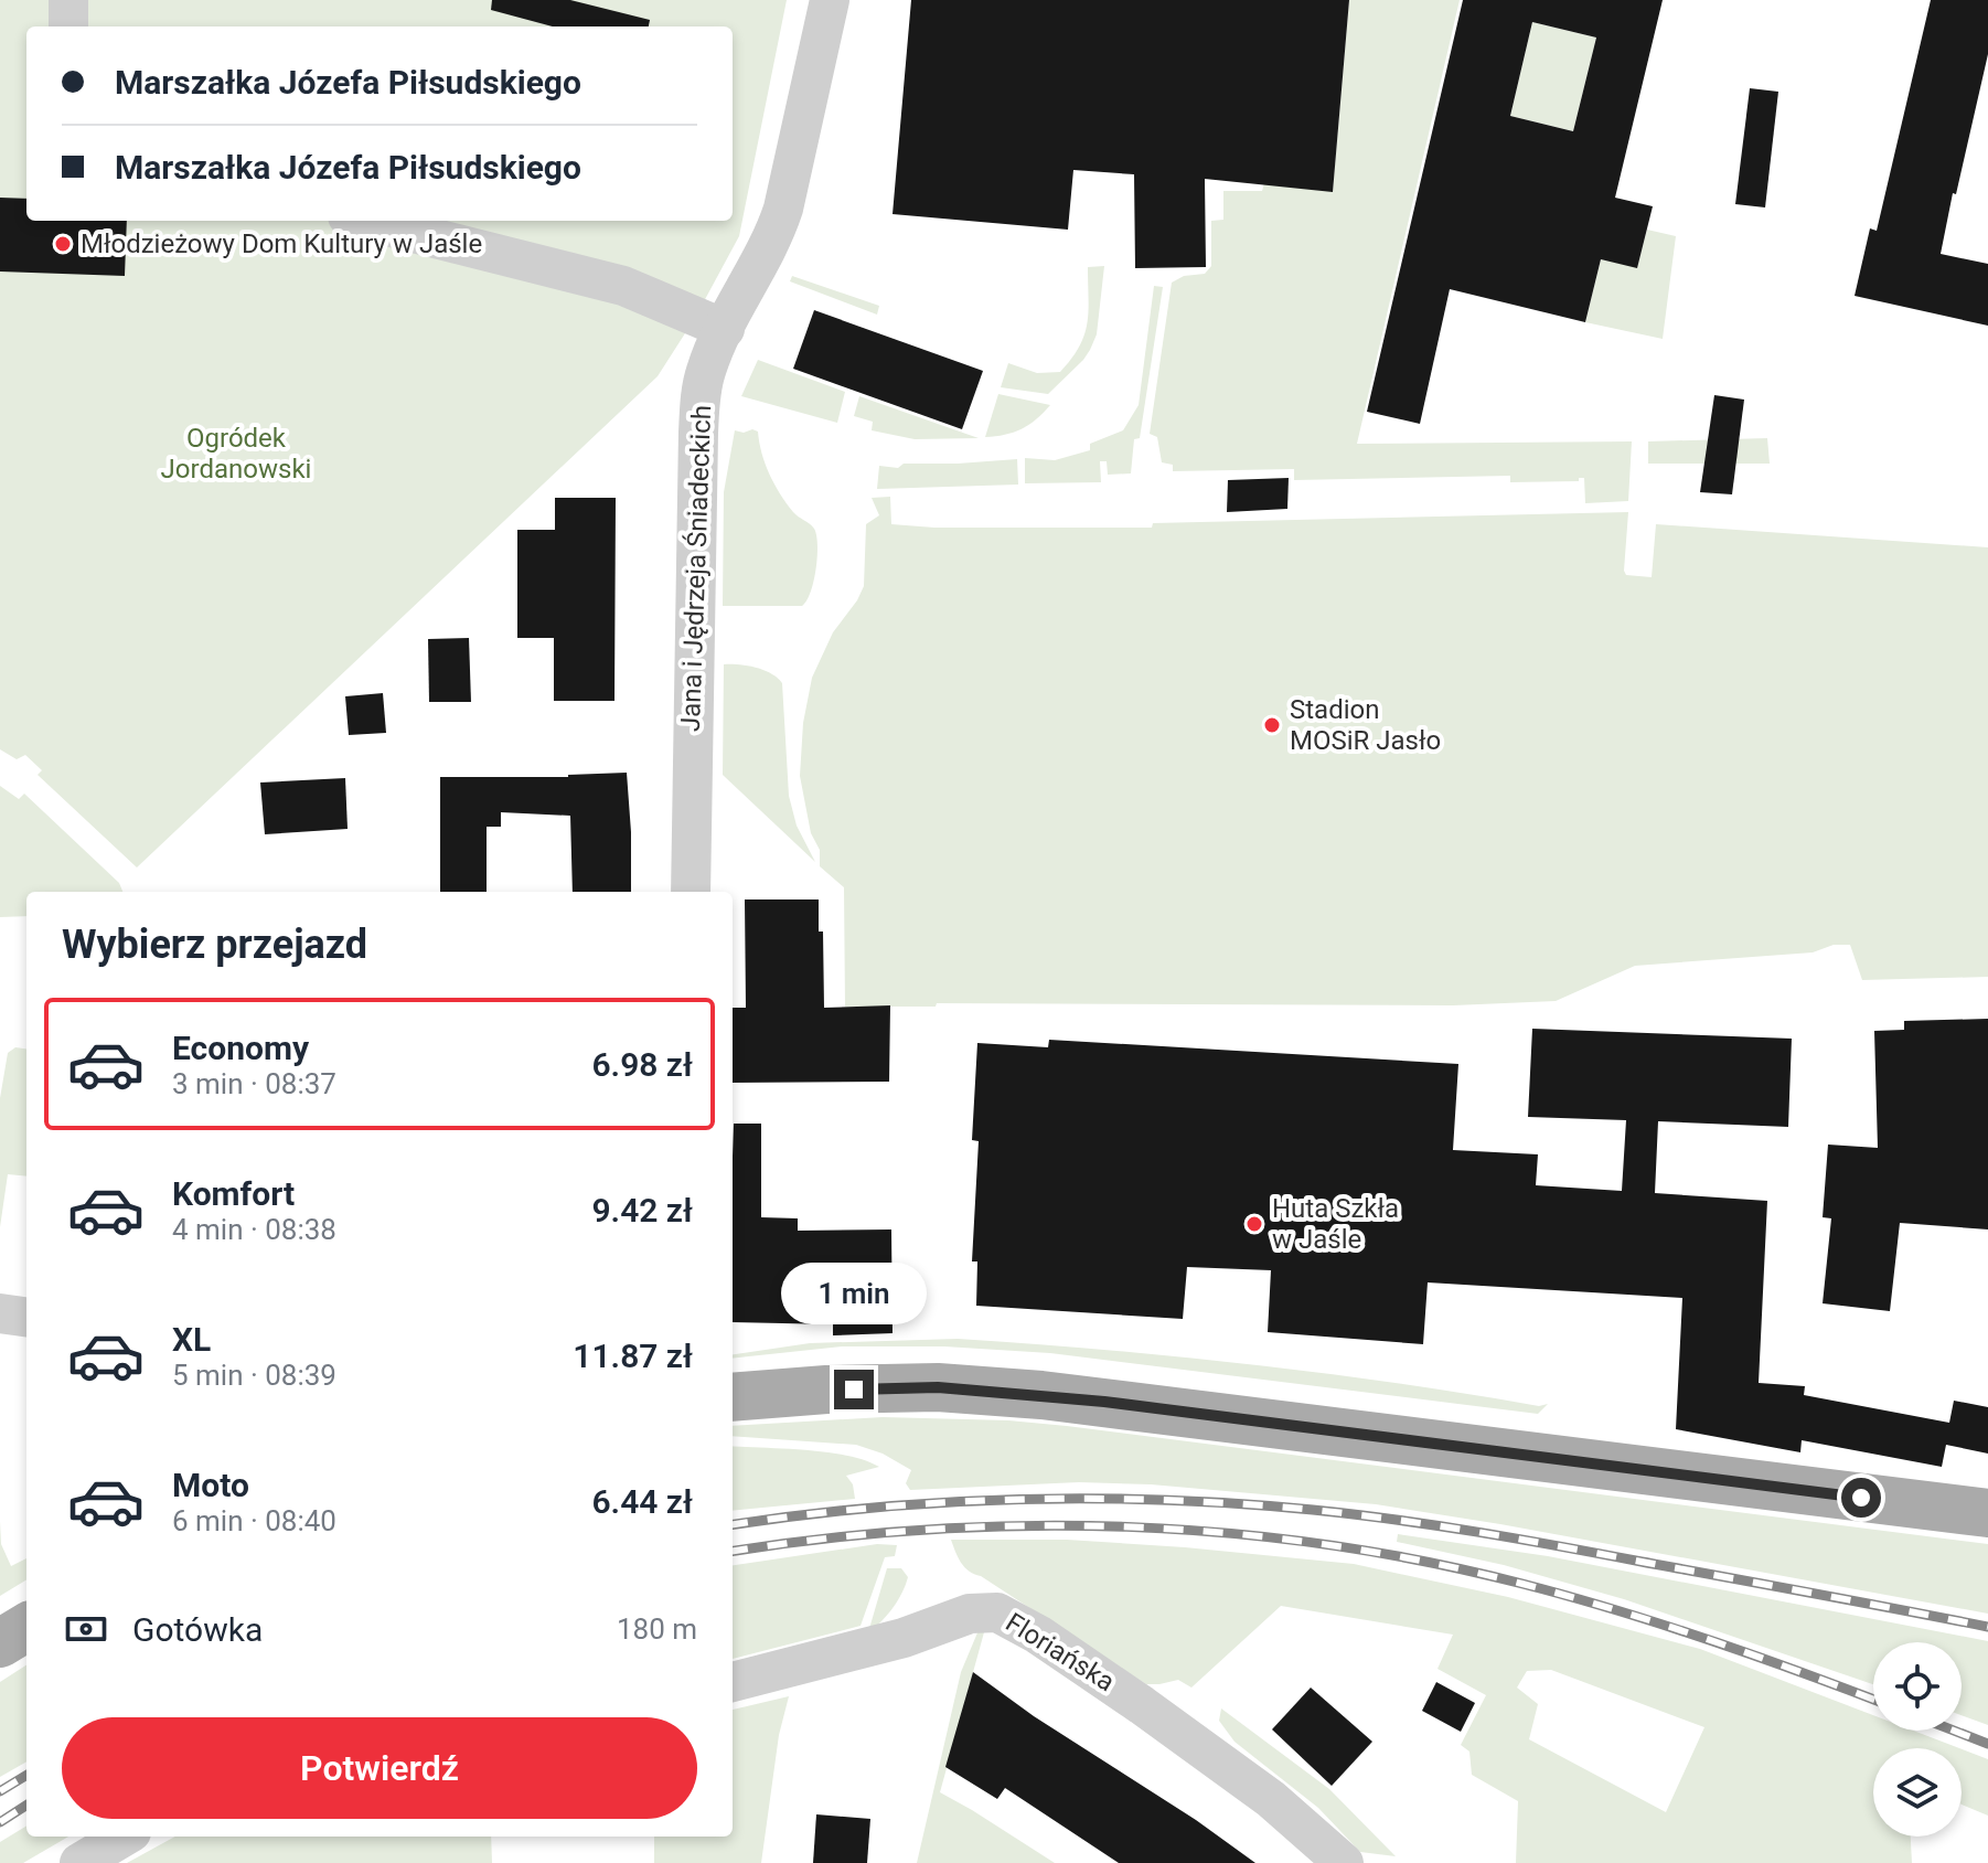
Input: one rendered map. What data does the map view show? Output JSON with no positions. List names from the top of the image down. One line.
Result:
{"streets":{"street":["Jana i Jędrzeja Śniadeckich","Floriańska"]},"parks":["Ogródek Jordanowski"],"places":["Młodzieżowy Dom Kultury w Jaśle","Stadion MOSiR Jasło","Huta Szkła w Jaśle"],"page":{"banner":["Marszałka Józefa Piłsudskiego","Marszałka Józefa Piłsudskiego"],"heading":"Wybierz przejazd","list":[{"name":"Economy","note":"3 min · 08:37","value":"6.98 zł"},{"name":"Komfort","note":"4 min · 08:38","value":"9.42 zł"},{"name":"XL","note":"5 min · 08:39","value":"11.87 zł"},{"name":"Moto","note":"6 min · 08:40","value":"6.44 zł"}],"bubble":"1 min","pay":["Gotówka","180 m"],"buttons":"Potwierdź"}}
